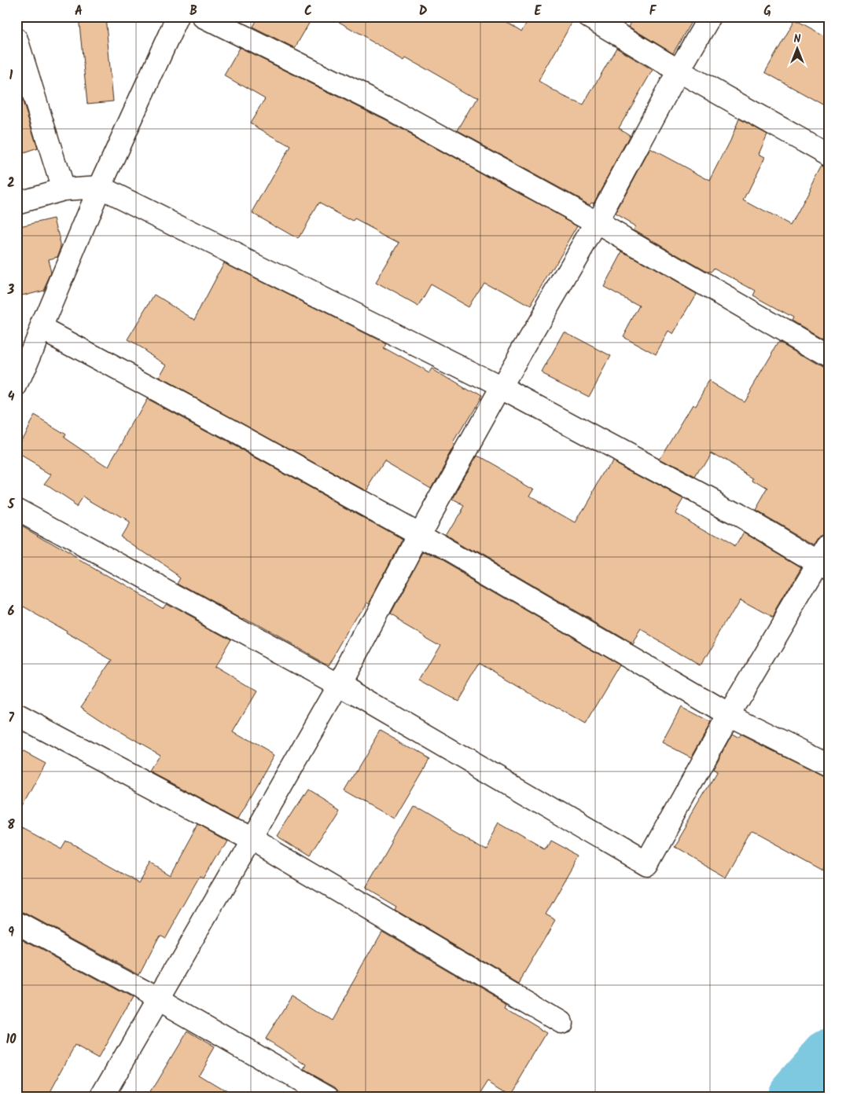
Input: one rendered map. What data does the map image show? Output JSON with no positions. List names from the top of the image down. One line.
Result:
{"north":"top","grid":{"columns":["A","B","C","D","E","F","G"],"rows":["1","2","3","4","5","6","7","8","9","10"]}}
